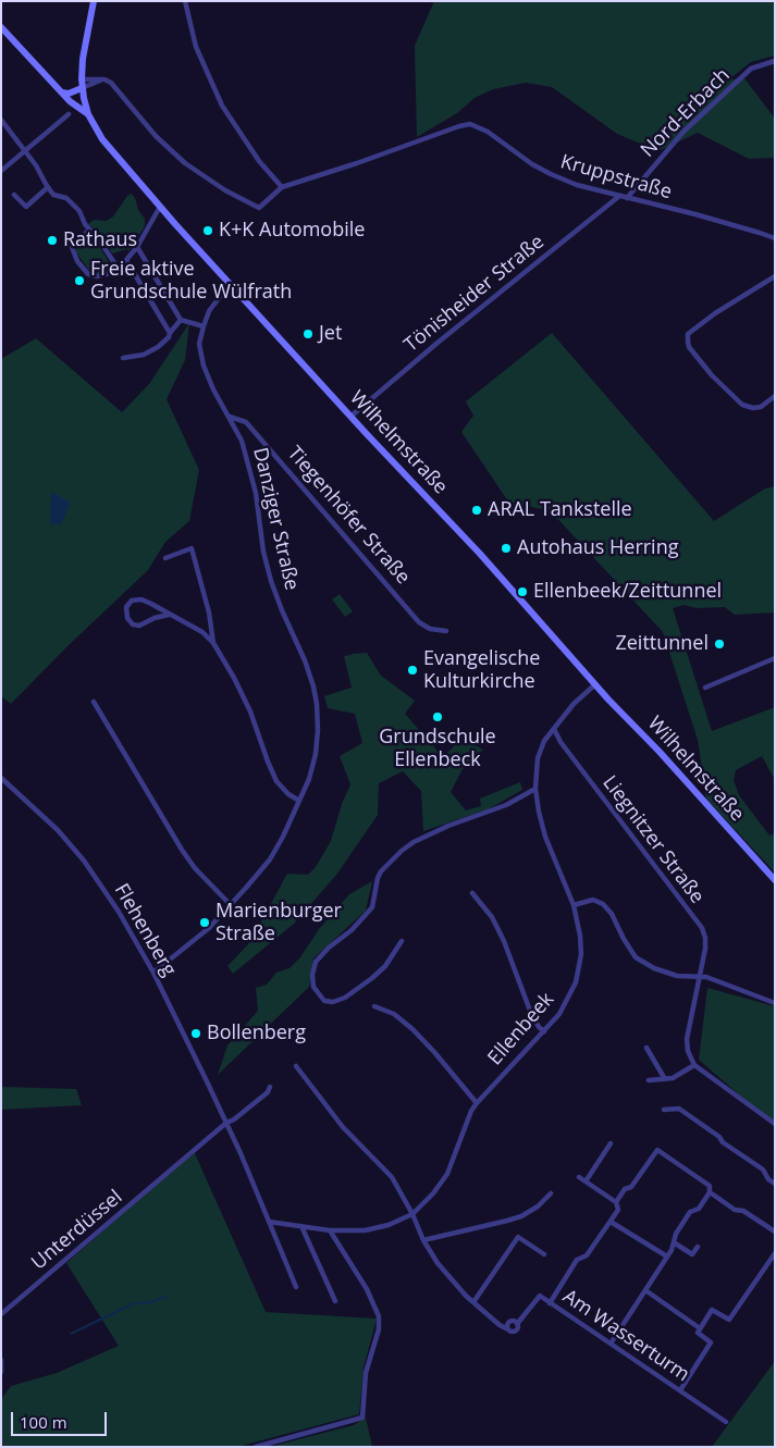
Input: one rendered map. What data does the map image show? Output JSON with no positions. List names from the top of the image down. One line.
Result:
{"streets":{"main road":["Wilhelmstraße"],"street":["Nord-Erbach","Kruppstraße","Tönisheider Straße","Tiegenhöfer Straße","Danziger Straße","Liegnitzer Straße","Flehenberg","Ellenbeek","Unterdüssel","Am Wasserturm"]},"crossings":[["Nord-Erbach","Kruppstraße"],["Kruppstraße","Tönisheider Straße"],["Tönisheider Straße","Wilhelmstraße"],["Wilhelmstraße","Danziger Straße"],["Wilhelmstraße","Ellenbeek"],["Tiegenhöfer Straße","Danziger Straße"],["Danziger Straße","Flehenberg"],["Liegnitzer Straße","Ellenbeek"],["Flehenberg","Ellenbeek"],["Flehenberg","Unterdüssel"]],"places":["K+K Automobile","Rathaus","Freie aktive Grundschule Wülfrath","Jet","ARAL Tankstelle","Autohaus Herring","Ellenbeek/Zeittunnel","Zeittunnel","Evangelische Kulturkirche","Grundschule Ellenbeck","Marienburger Straße","Bollenberg"],"scale_bar":"100 m"}
